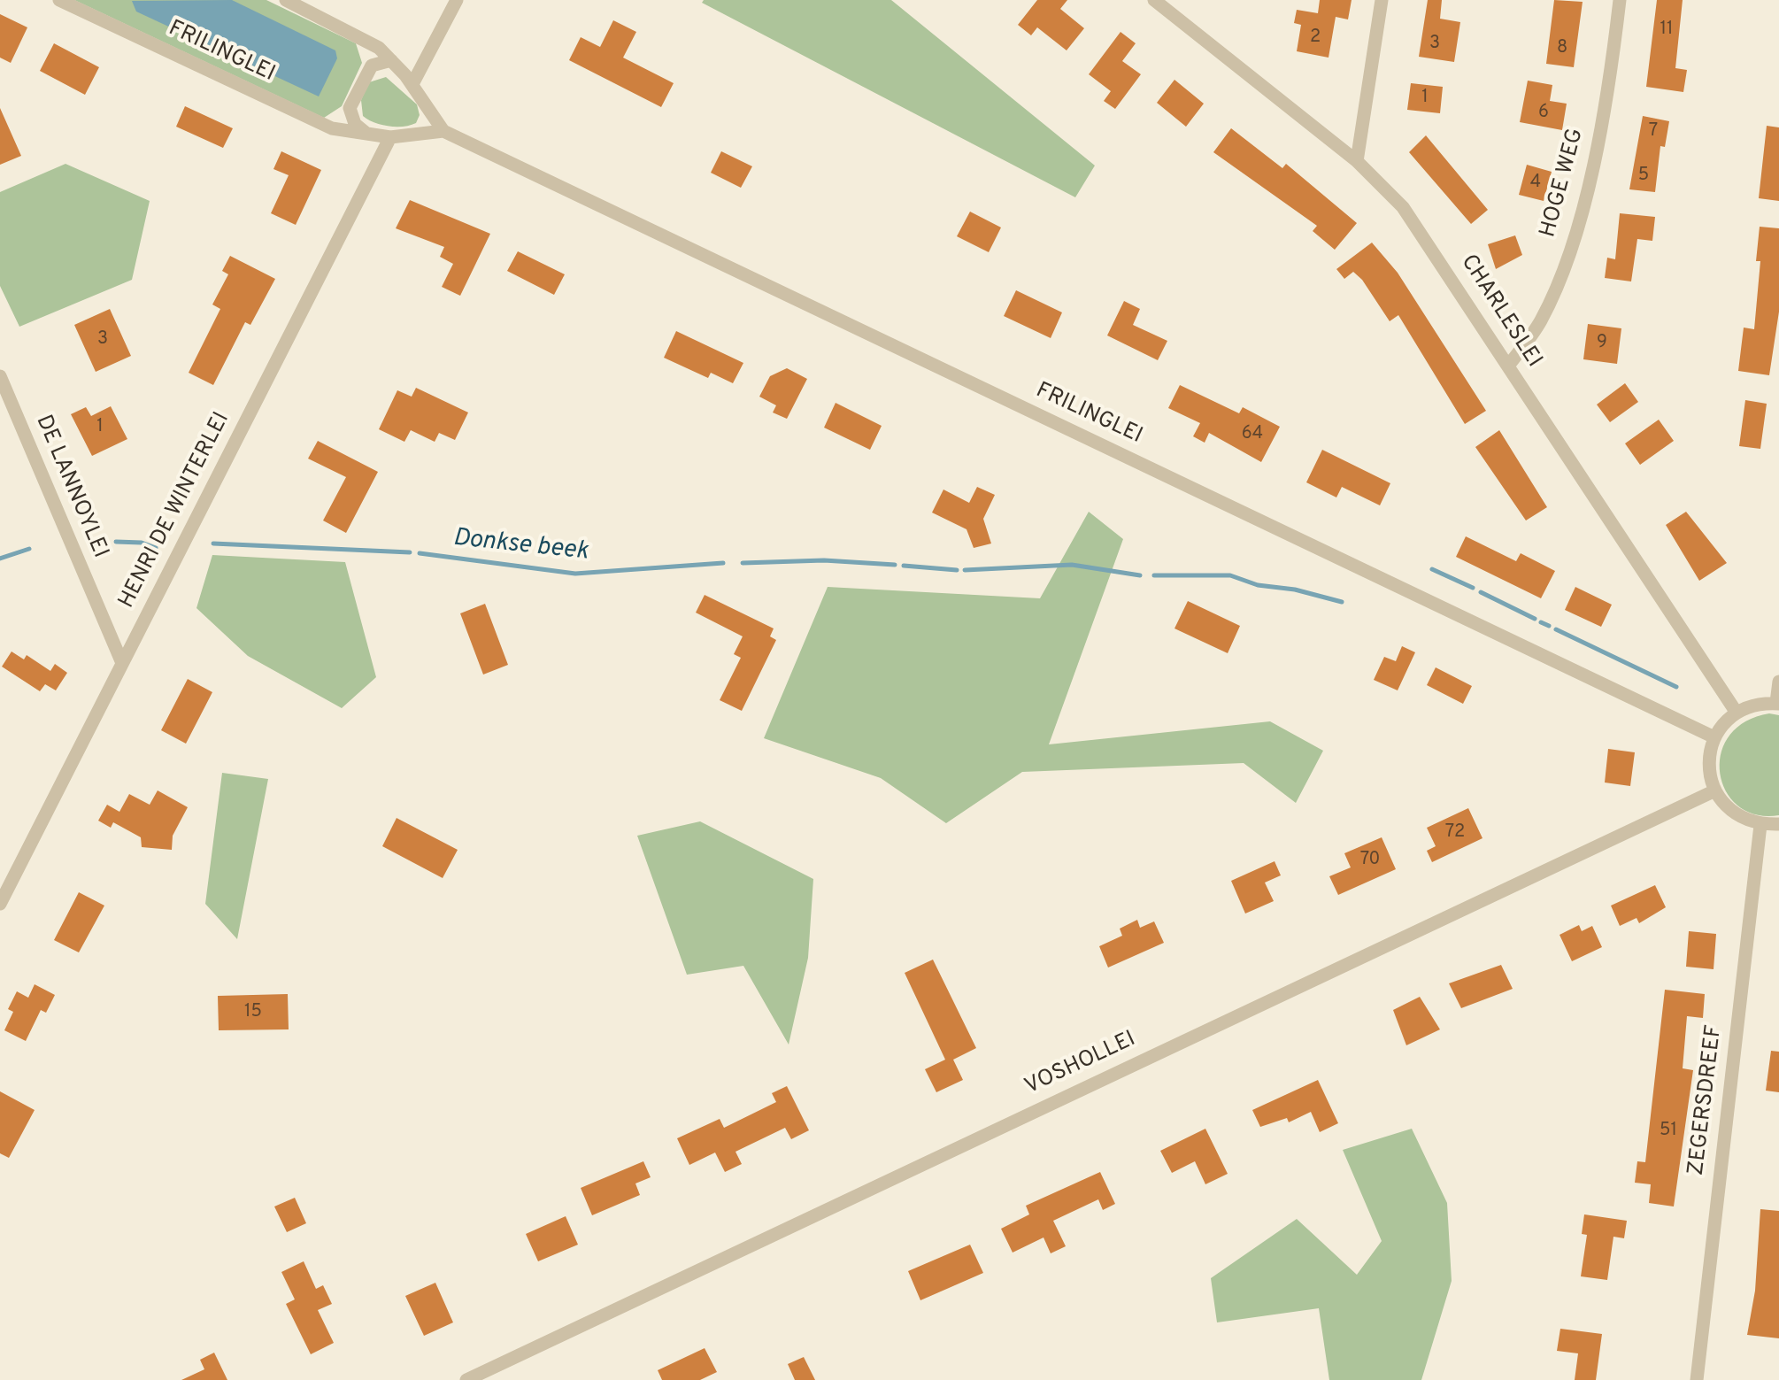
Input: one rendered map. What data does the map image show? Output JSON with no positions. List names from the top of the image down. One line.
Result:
{"streets":{"street":["FRILINGLEI","HOGE WEG","CHARLESLEI","DE LANNOYLEI","HENRI DE WINTERLEI","VOSHOLLEI","ZEGERSDREEF"]},"crossings":[["FRILINGLEI","HENRI DE WINTERLEI"],["HOGE WEG","CHARLESLEI"],["DE LANNOYLEI","HENRI DE WINTERLEI"]],"water":["Donkse beek"],"house_numbers":["11","2","3","8","1","6","7","5","4","3","9","1","64","72","70","15","51"]}
